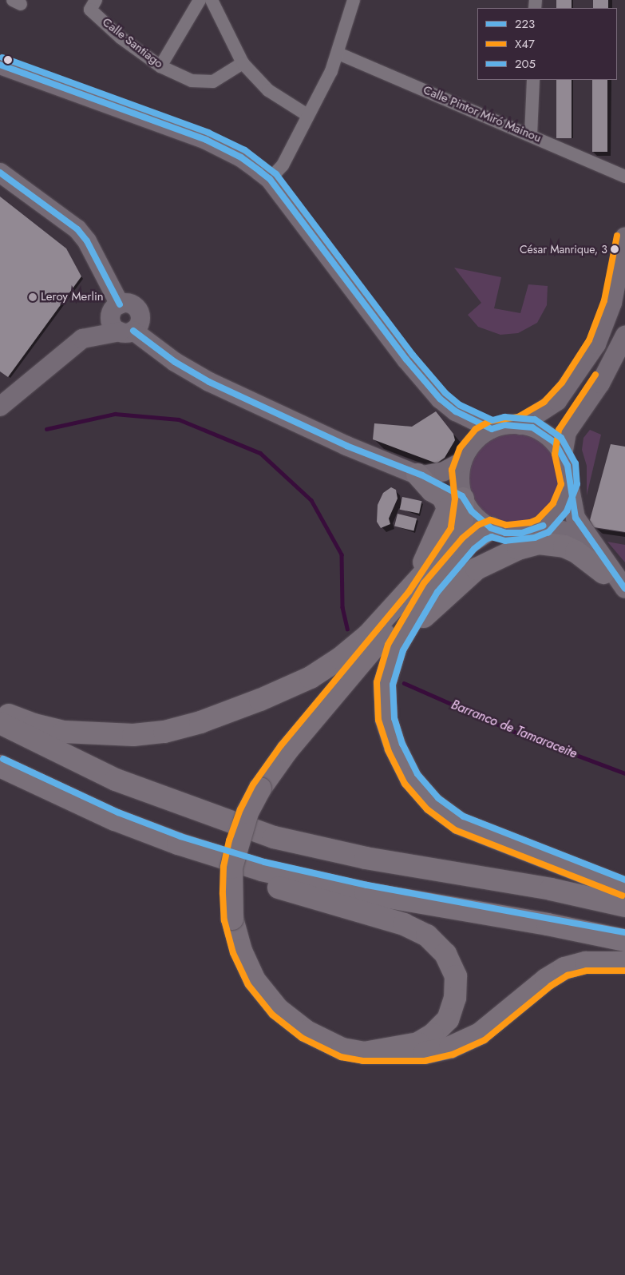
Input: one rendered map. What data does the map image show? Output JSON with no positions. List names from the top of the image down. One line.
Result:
{"streets":{"street":["Calle Santiago","Calle Pintor Miró Mainou"]},"water":["Barranco de Tamaraceite"],"places":["César Manrique, 3","Leroy Merlin"],"lines":["transit line 205","transit line 223","transit line X47"],"legend":["223","X47","205"]}
